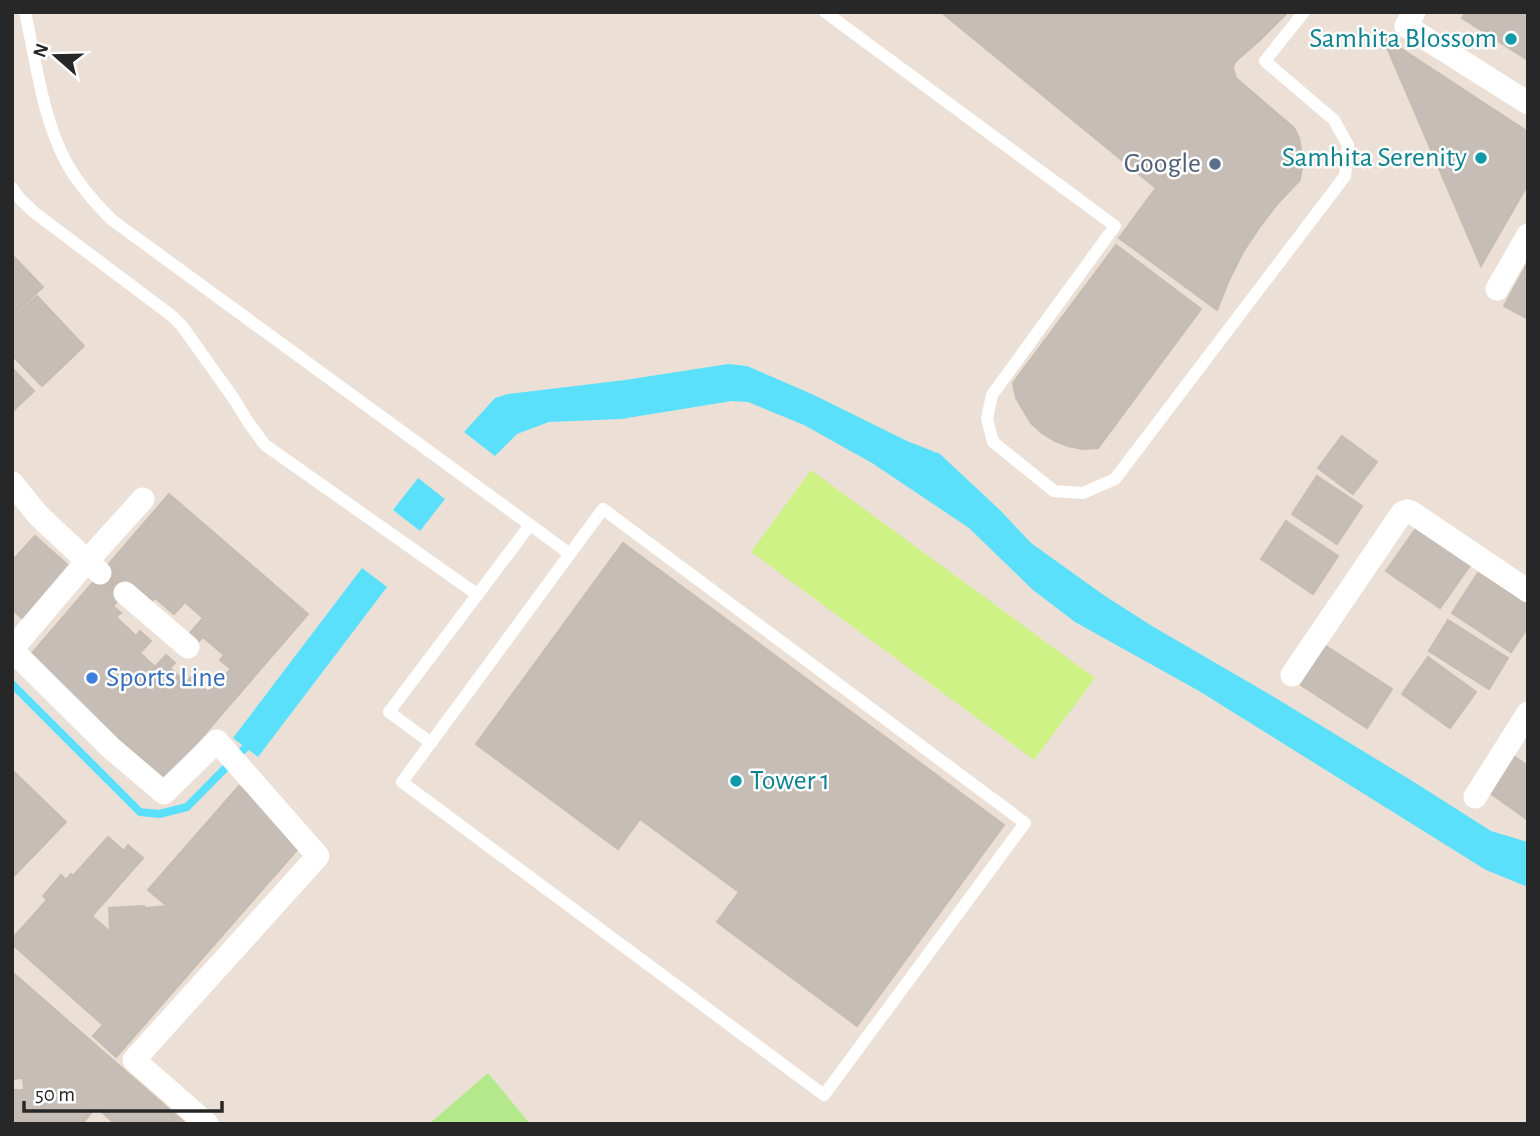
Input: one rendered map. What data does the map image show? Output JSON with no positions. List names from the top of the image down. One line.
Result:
{"places":["Samhita Blossom","Samhita Serenity","Google","Sports Line","Tower 1"],"scale_bar":"50 m","north":"left"}
